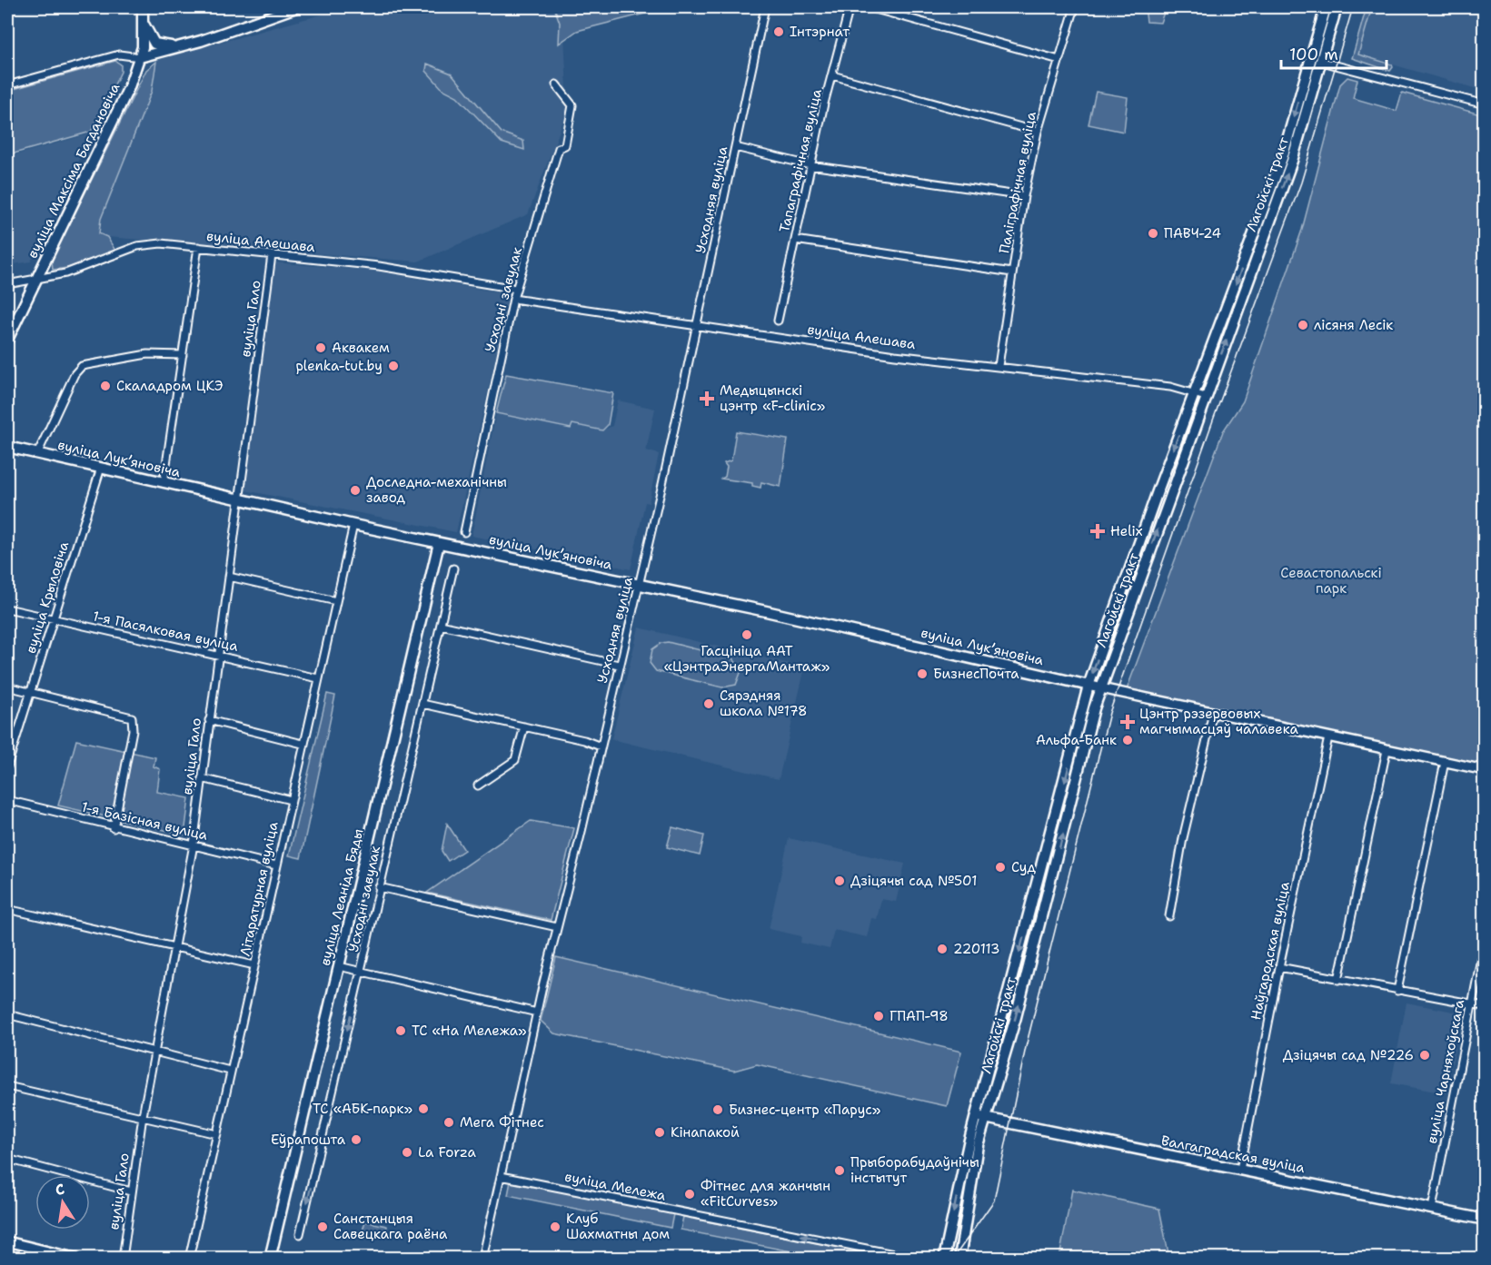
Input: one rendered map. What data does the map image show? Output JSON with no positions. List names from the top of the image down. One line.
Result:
{"streets":{"main road":["вуліца Максіма Багдановіча","Лагойскі тракт","вуліца Лукʼяновіча","вуліца Леаніда Бяды","Валгаградская вуліца"],"street":["Тапаграфічная вуліца","Паліграфічная вуліца","Усходняя вуліца","вуліца Алешава","Усходні завулак","вуліца Гало","вуліца Крыловіча","1-я Пасялковая вуліца","1-я Базісная вуліца","Літаратурная вуліца","Наўгародская вуліца","вуліца Чарняхоўскага","вуліца Мележа"]},"crossings":[["вуліца Максіма Багдановіча","вуліца Алешава"],["Паліграфічная вуліца","вуліца Алешава"],["Лагойскі тракт","вуліца Алешава"],["Лагойскі тракт","вуліца Лукʼяновіча"],["Лагойскі тракт","Валгаградская вуліца"],["Усходняя вуліца","вуліца Алешава"],["Усходняя вуліца","вуліца Лукʼяновіча"],["Усходняя вуліца","вуліца Мележа"],["вуліца Алешава","Усходні завулак"],["вуліца Алешава","вуліца Гало"],["вуліца Гало","вуліца Лукʼяновіча"],["вуліца Гало","1-я Пасялковая вуліца"],["вуліца Гало","1-я Базісная вуліца"],["вуліца Лукʼяновіча","вуліца Крыловіча"],["вуліца Лукʼяновіча","Літаратурная вуліца"],["вуліца Лукʼяновіча","вуліца Леаніда Бяды"],["вуліца Крыловіча","1-я Пасялковая вуліца"],["1-я Пасялковая вуліца","Літаратурная вуліца"],["1-я Базісная вуліца","Літаратурная вуліца"],["Наўгародская вуліца","Валгаградская вуліца"],["вуліца Чарняхоўскага","Валгаградская вуліца"]],"one_way":["вуліца Мележа"],"parks":["Севастопальскі парк"],"places":{"other":["Інтэрнат","ПАВЧ-24","лісяня Лесік","Аквакем","plenka-tut.by","Скаладром ЦКЭ","Доследна-механічны завод","Гасцініца ААТ «ЦэнтраЭнергаМантаж»","БизнесПочта","Сярэдняя школа №178","Альфа-Банк","Суд","Дзіцячы сад №501","220113","ГПАП-98","ТС «На Мележа»","Дзіцячы сад №226","ТС «АБК-парк»","Бизнес-центр «Парус»","Мега Фітнес","Кінапакой","Еўрапошта","La Forza","Прыборабудаўнічы інстытут","Фітнес для жанчын «FitCurves»","Санстанцыя Савецкага раёна","Клуб Шахматны дом"],"health":["Медыцынскі цэнтр «F-clinic»","Helix","Цэнтр рэзервовых магчымасцяў чалавека"]},"scale_bar":"100 m","north":"top"}
